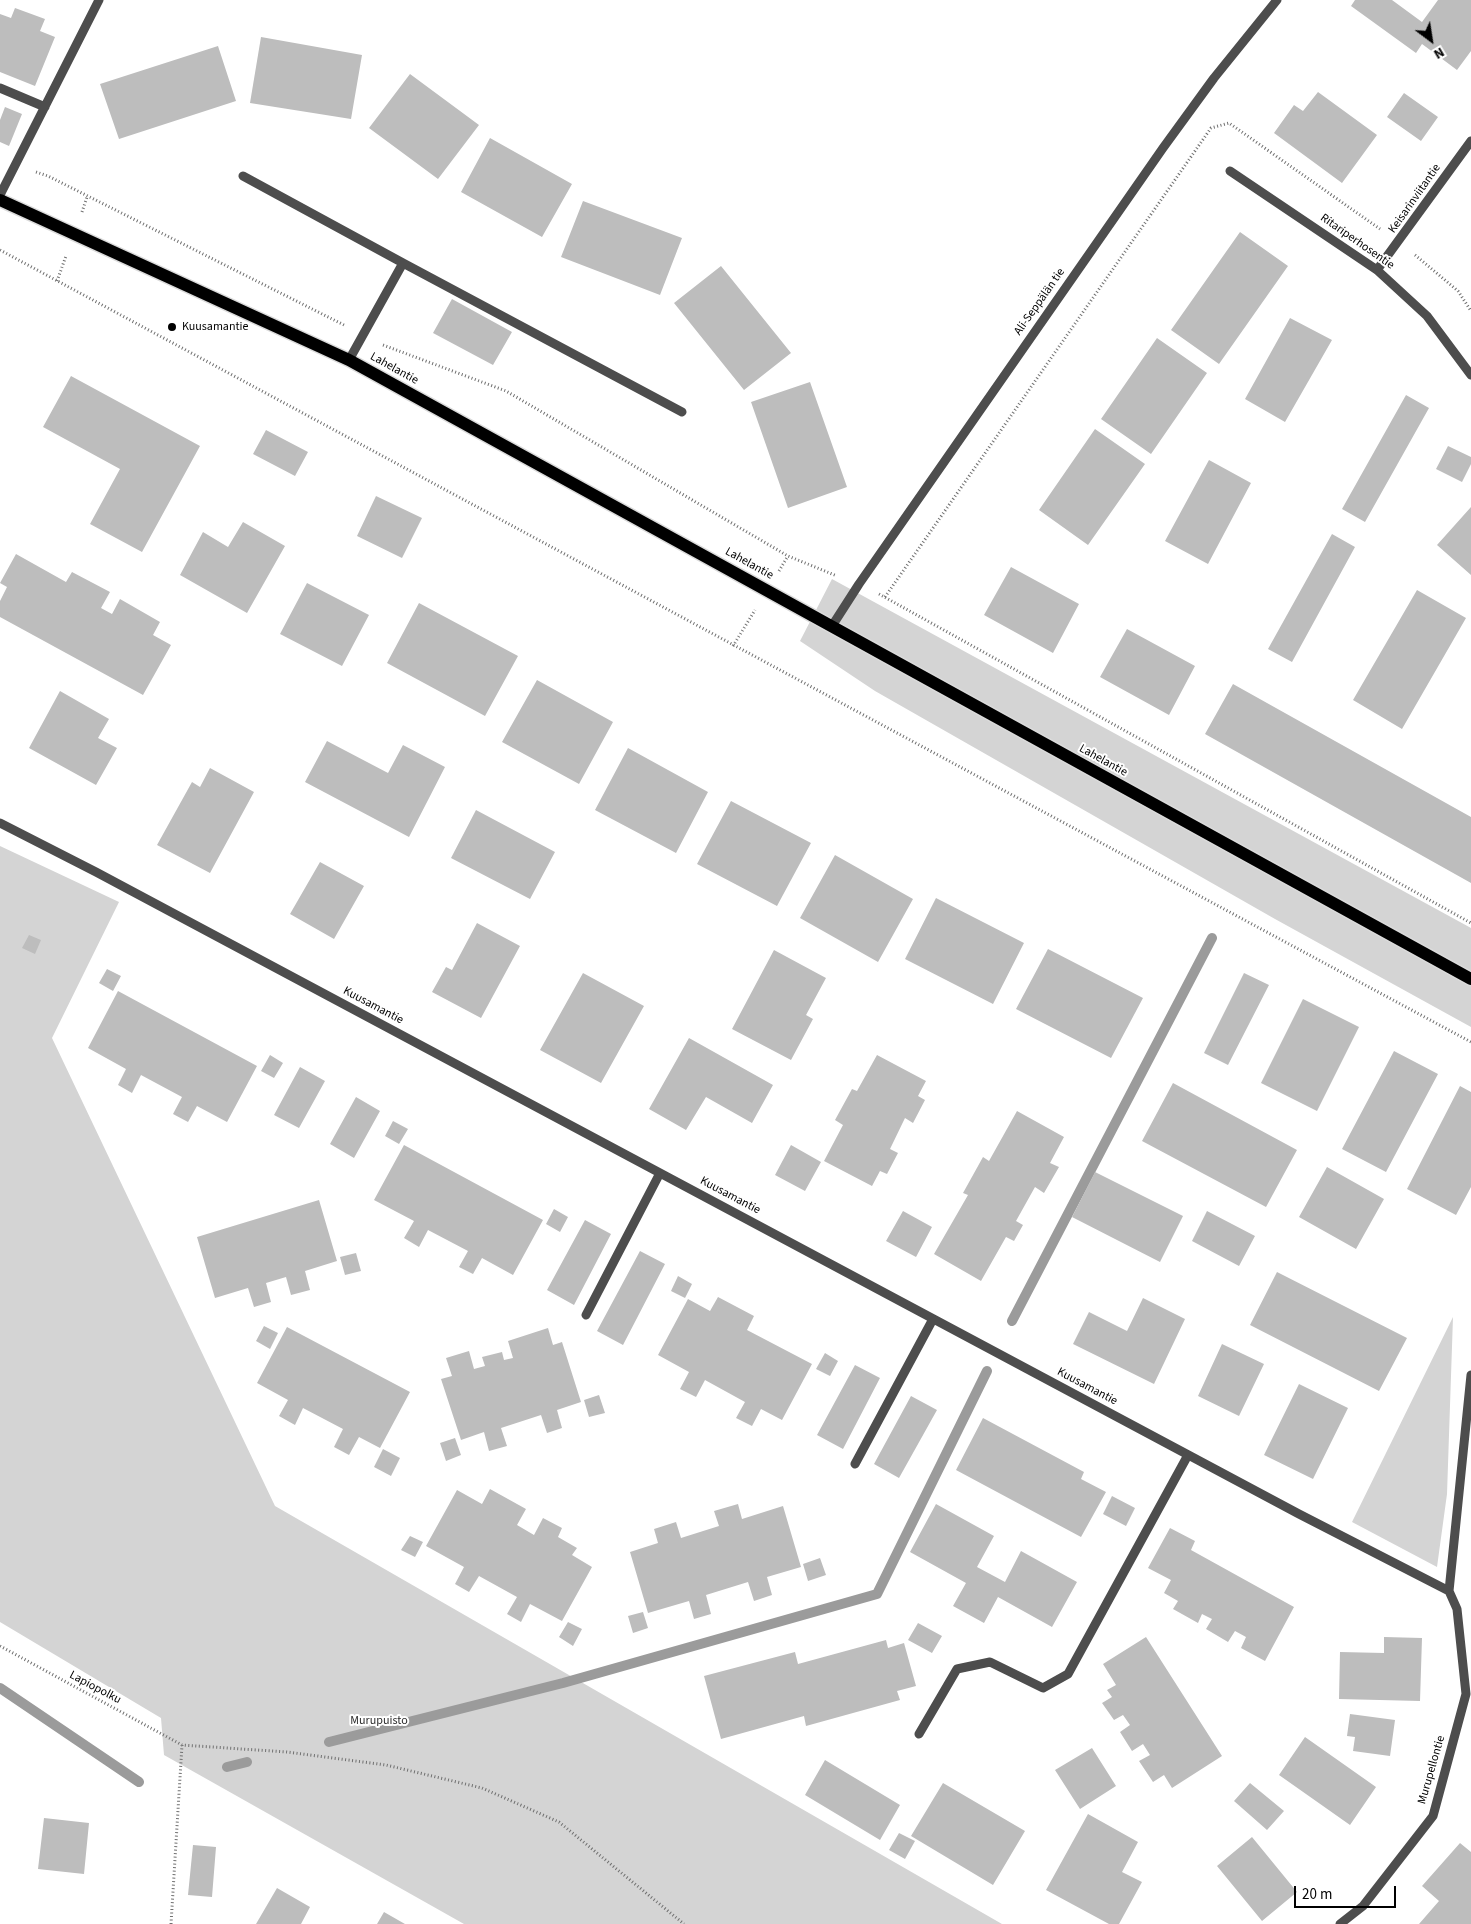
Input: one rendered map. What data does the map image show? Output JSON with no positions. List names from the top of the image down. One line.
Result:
{"streets":{"main road":["Lahelantie"],"street":["Keisarinviitantie","Ritariperhosentie","Ali-Seppälän tie","Kuusamantie","Murupellontie"],"path":["Lapiopolku"]},"crossings":[["Keisarinviitantie","Ritariperhosentie"],["Ali-Seppälän tie","Lahelantie"],["Kuusamantie","Murupellontie"]],"parks":["Murupuisto"],"places":["Kuusamantie"],"scale_bar":"20 m","north":"bottom right"}
